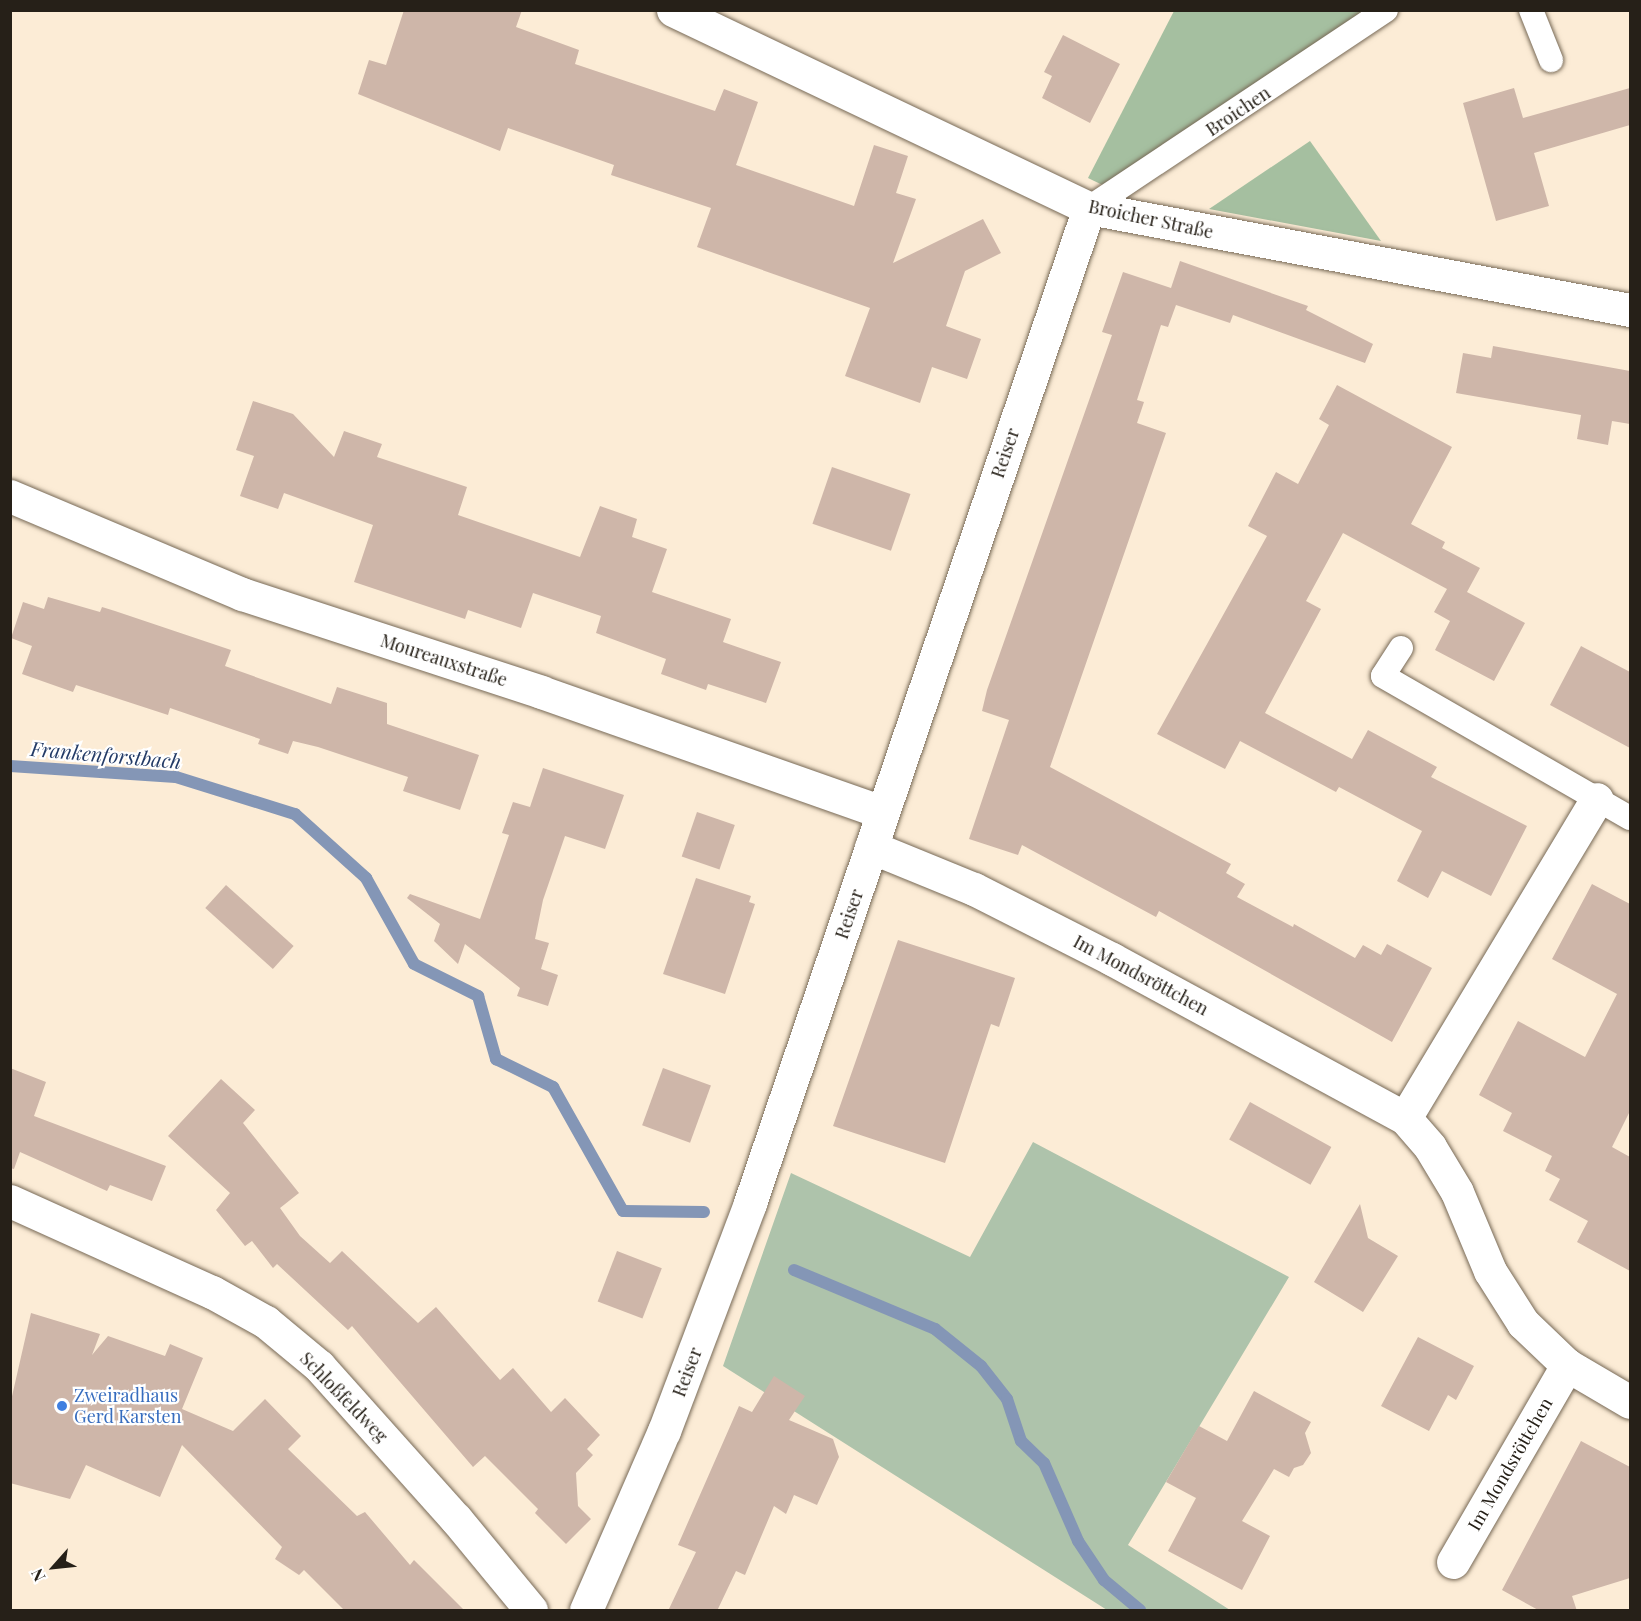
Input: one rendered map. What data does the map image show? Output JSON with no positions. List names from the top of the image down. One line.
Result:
{"streets":{"street":["Broicher Straße","Reiser","Moureauxstraße","Im Mondsröttchen","Schloßfeldweg"],"lane":["Broichen"]},"crossings":[["Broichen","Broicher Straße"],["Broichen","Reiser"],["Broicher Straße","Reiser"],["Reiser","Moureauxstraße"],["Reiser","Im Mondsröttchen"]],"water":["Frankenforstbach"],"places":["Zweiradhaus Gerd Karsten"],"north":"bottom left"}
